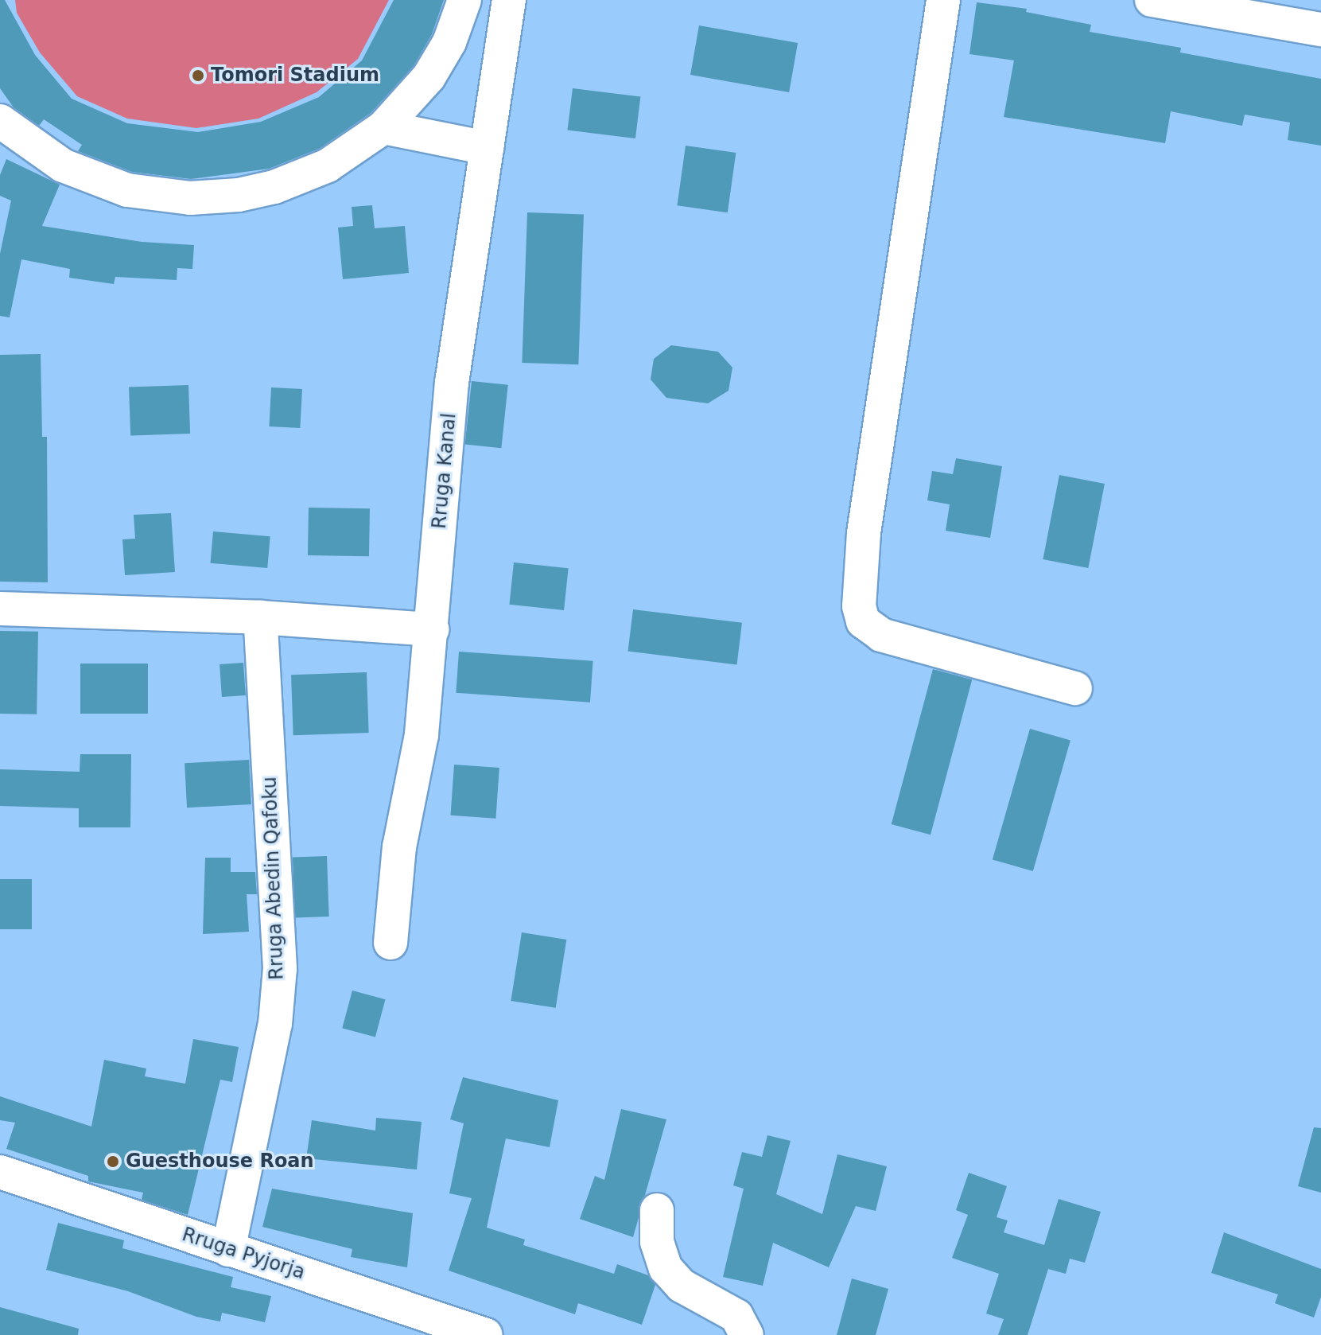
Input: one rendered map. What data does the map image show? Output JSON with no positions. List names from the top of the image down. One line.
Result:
{"streets":{"street":["Rruga Kanal","Rruga Abedin Qafoku","Rruga Pyjorja"]},"crossings":[["Rruga Abedin Qafoku","Rruga Pyjorja"]],"places":["Tomori Stadium","Guesthouse Roan"]}
